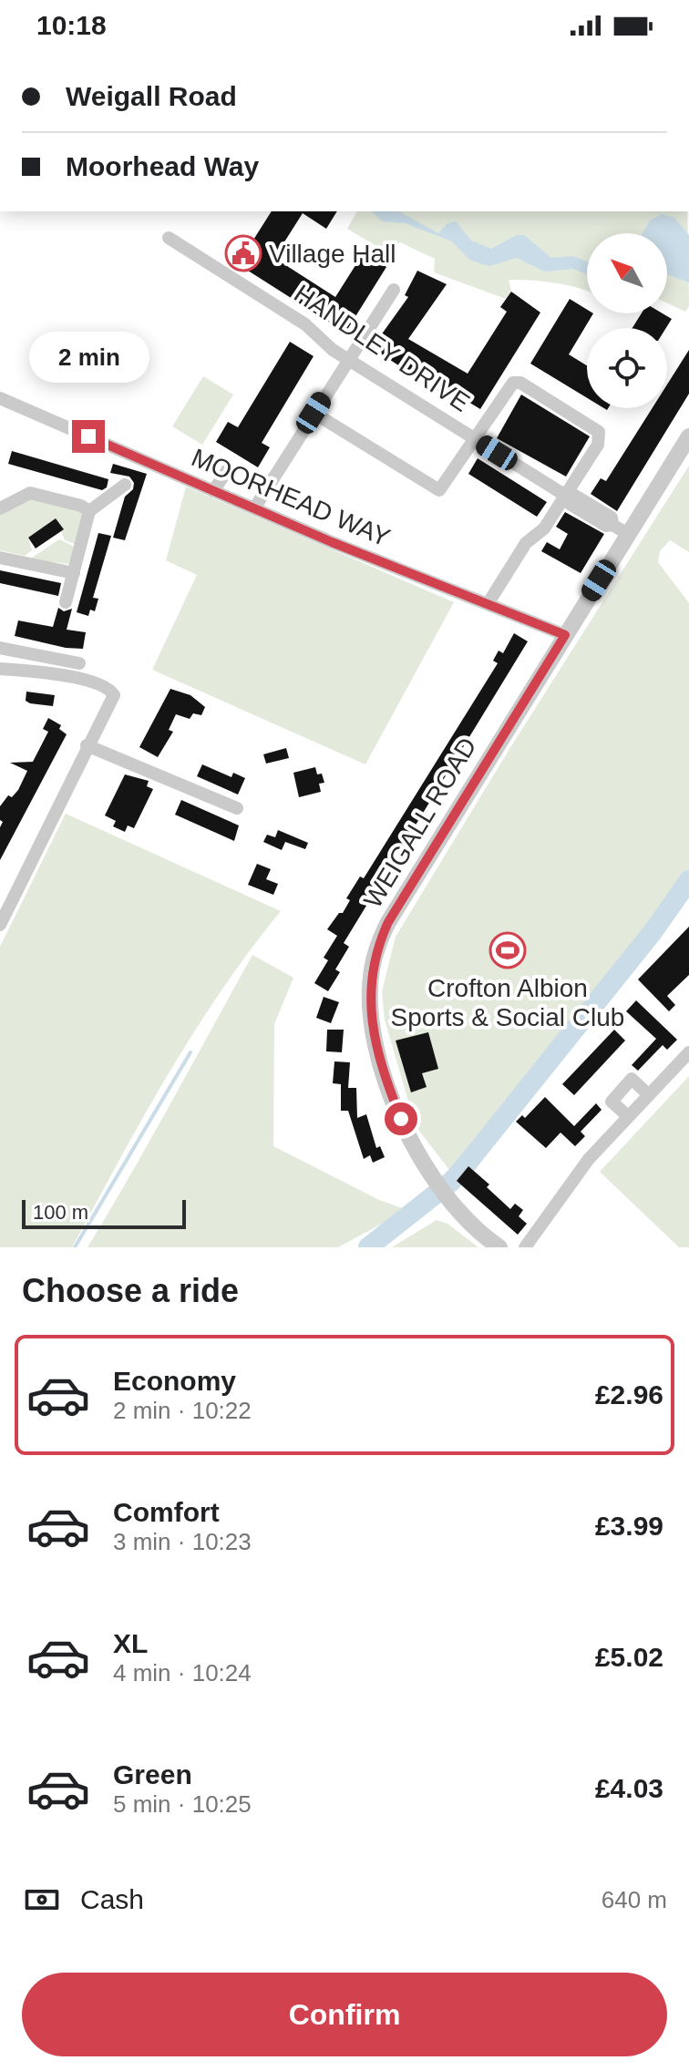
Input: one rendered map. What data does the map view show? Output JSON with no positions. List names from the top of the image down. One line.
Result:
{"streets":{"street":["HANDLEY DRIVE","MOORHEAD WAY","WEIGALL ROAD"]},"crossings":[["HANDLEY DRIVE","WEIGALL ROAD"],["MOORHEAD WAY","WEIGALL ROAD"]],"places":{"public building":["Village Hall"],"sports":["Crofton Albion Sports & Social Club"]},"scale_bar":"100 m","north":"top left","page":{"status":"10:18","banner":["Weigall Road","Moorhead Way"],"bubble":"2 min","scale":"100 m","heading":"Choose a ride","list":[{"name":"Economy","note":"2 min · 10:22","value":"£2.96"},{"name":"Comfort","note":"3 min · 10:23","value":"£3.99"},{"name":"XL","note":"4 min · 10:24","value":"£5.02"},{"name":"Green","note":"5 min · 10:25","value":"£4.03"}],"pay":["Cash","640 m"],"buttons":"Confirm"}}
